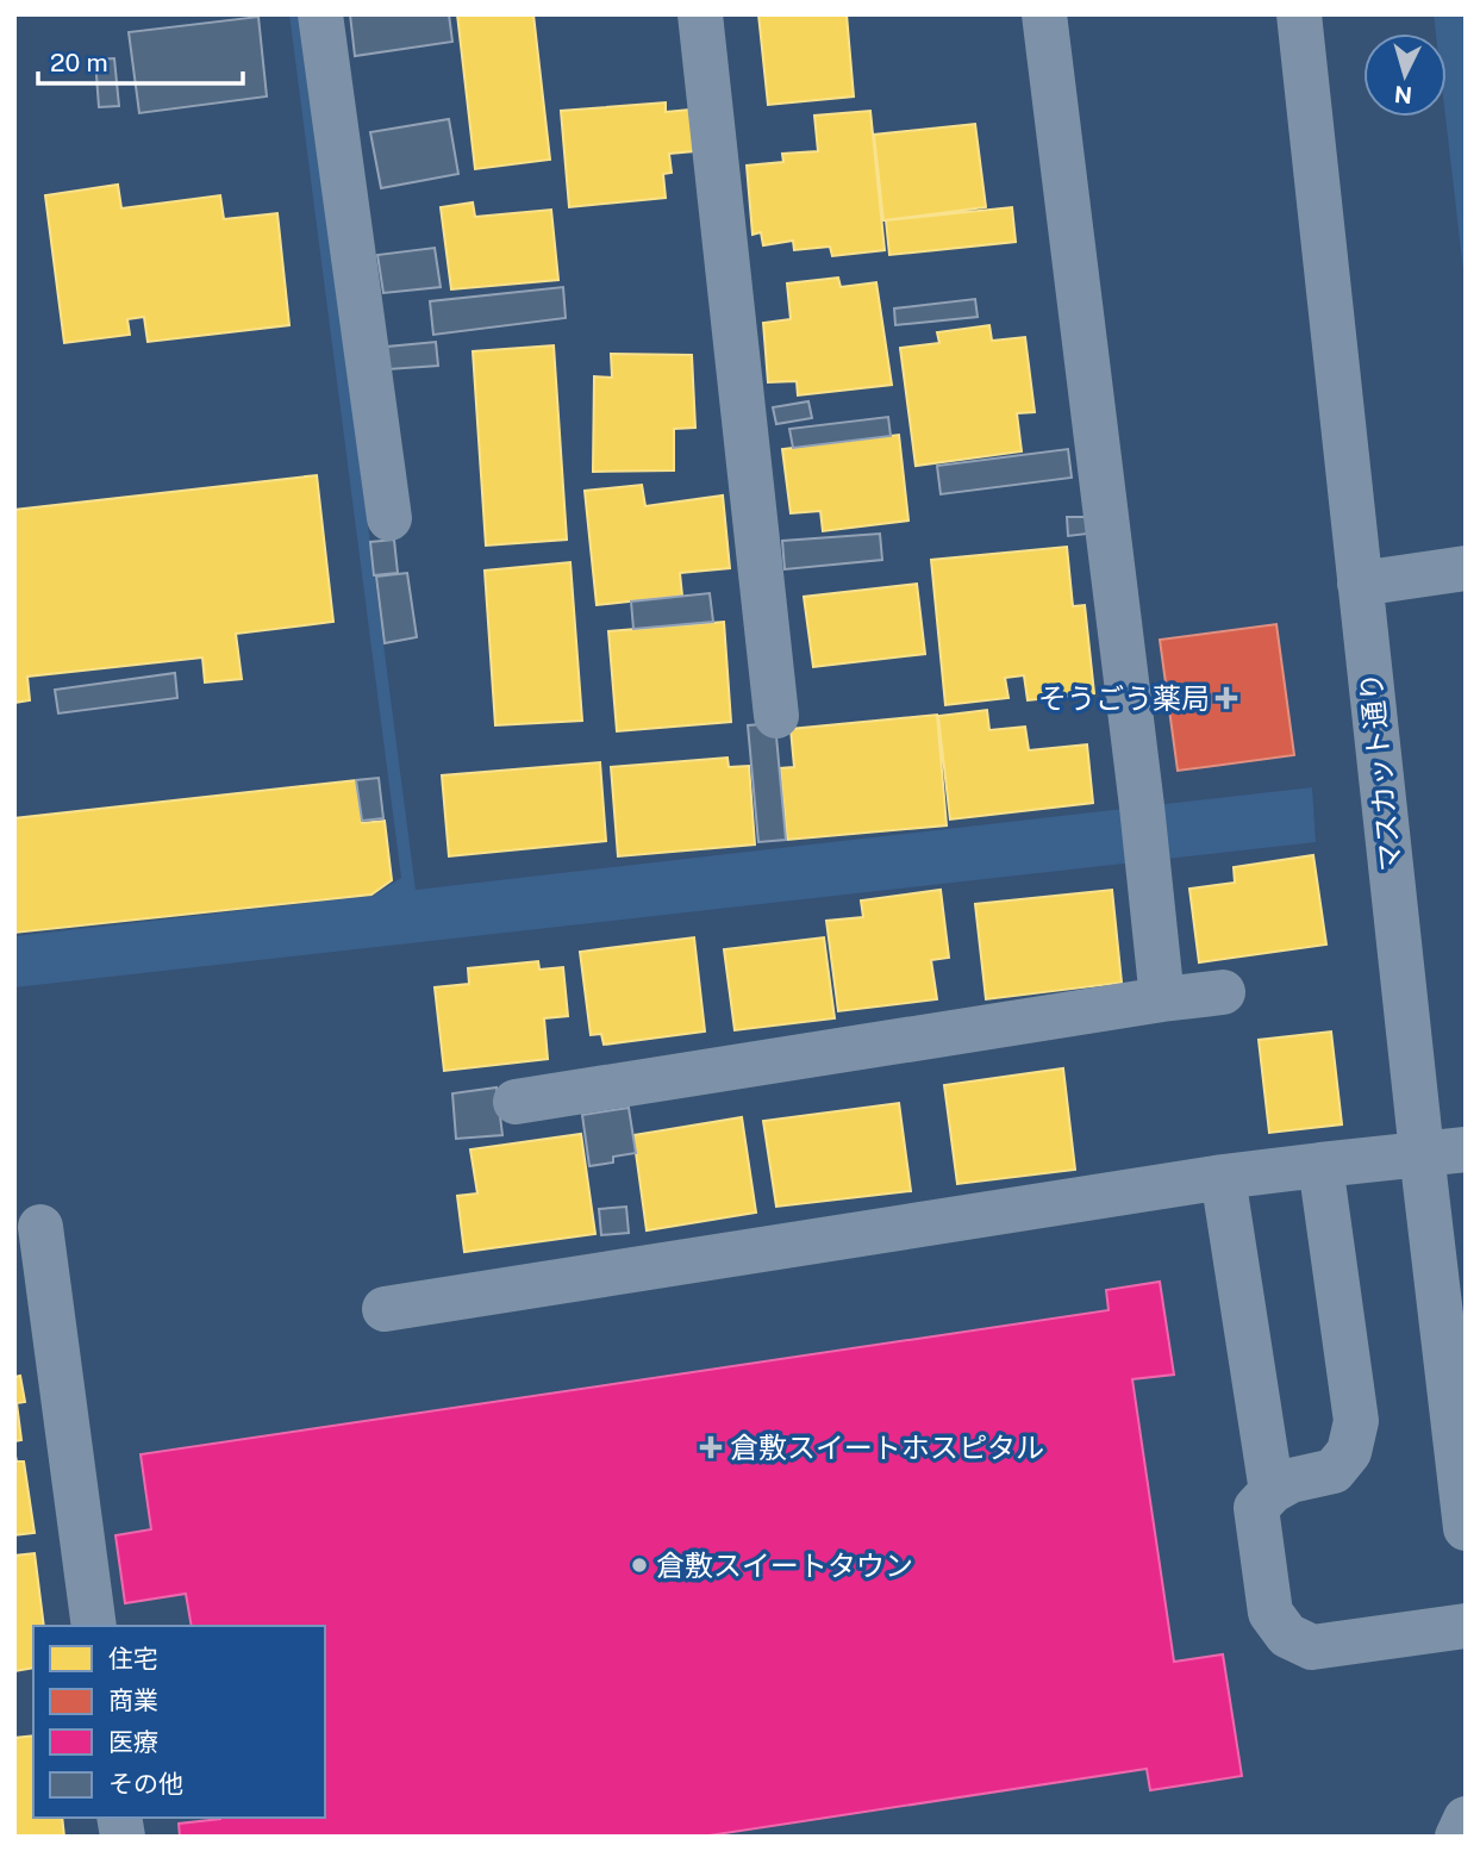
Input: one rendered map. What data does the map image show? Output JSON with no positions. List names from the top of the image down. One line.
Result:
{"streets":{"street":["マスカット通り"]},"places":{"health":["そうごう薬局","倉敷スイートホスピタル"],"other":["倉敷スイートタウン"]},"legend":["住宅","商業","医療","その他"],"scale_bar":"20 m","north":"bottom"}
